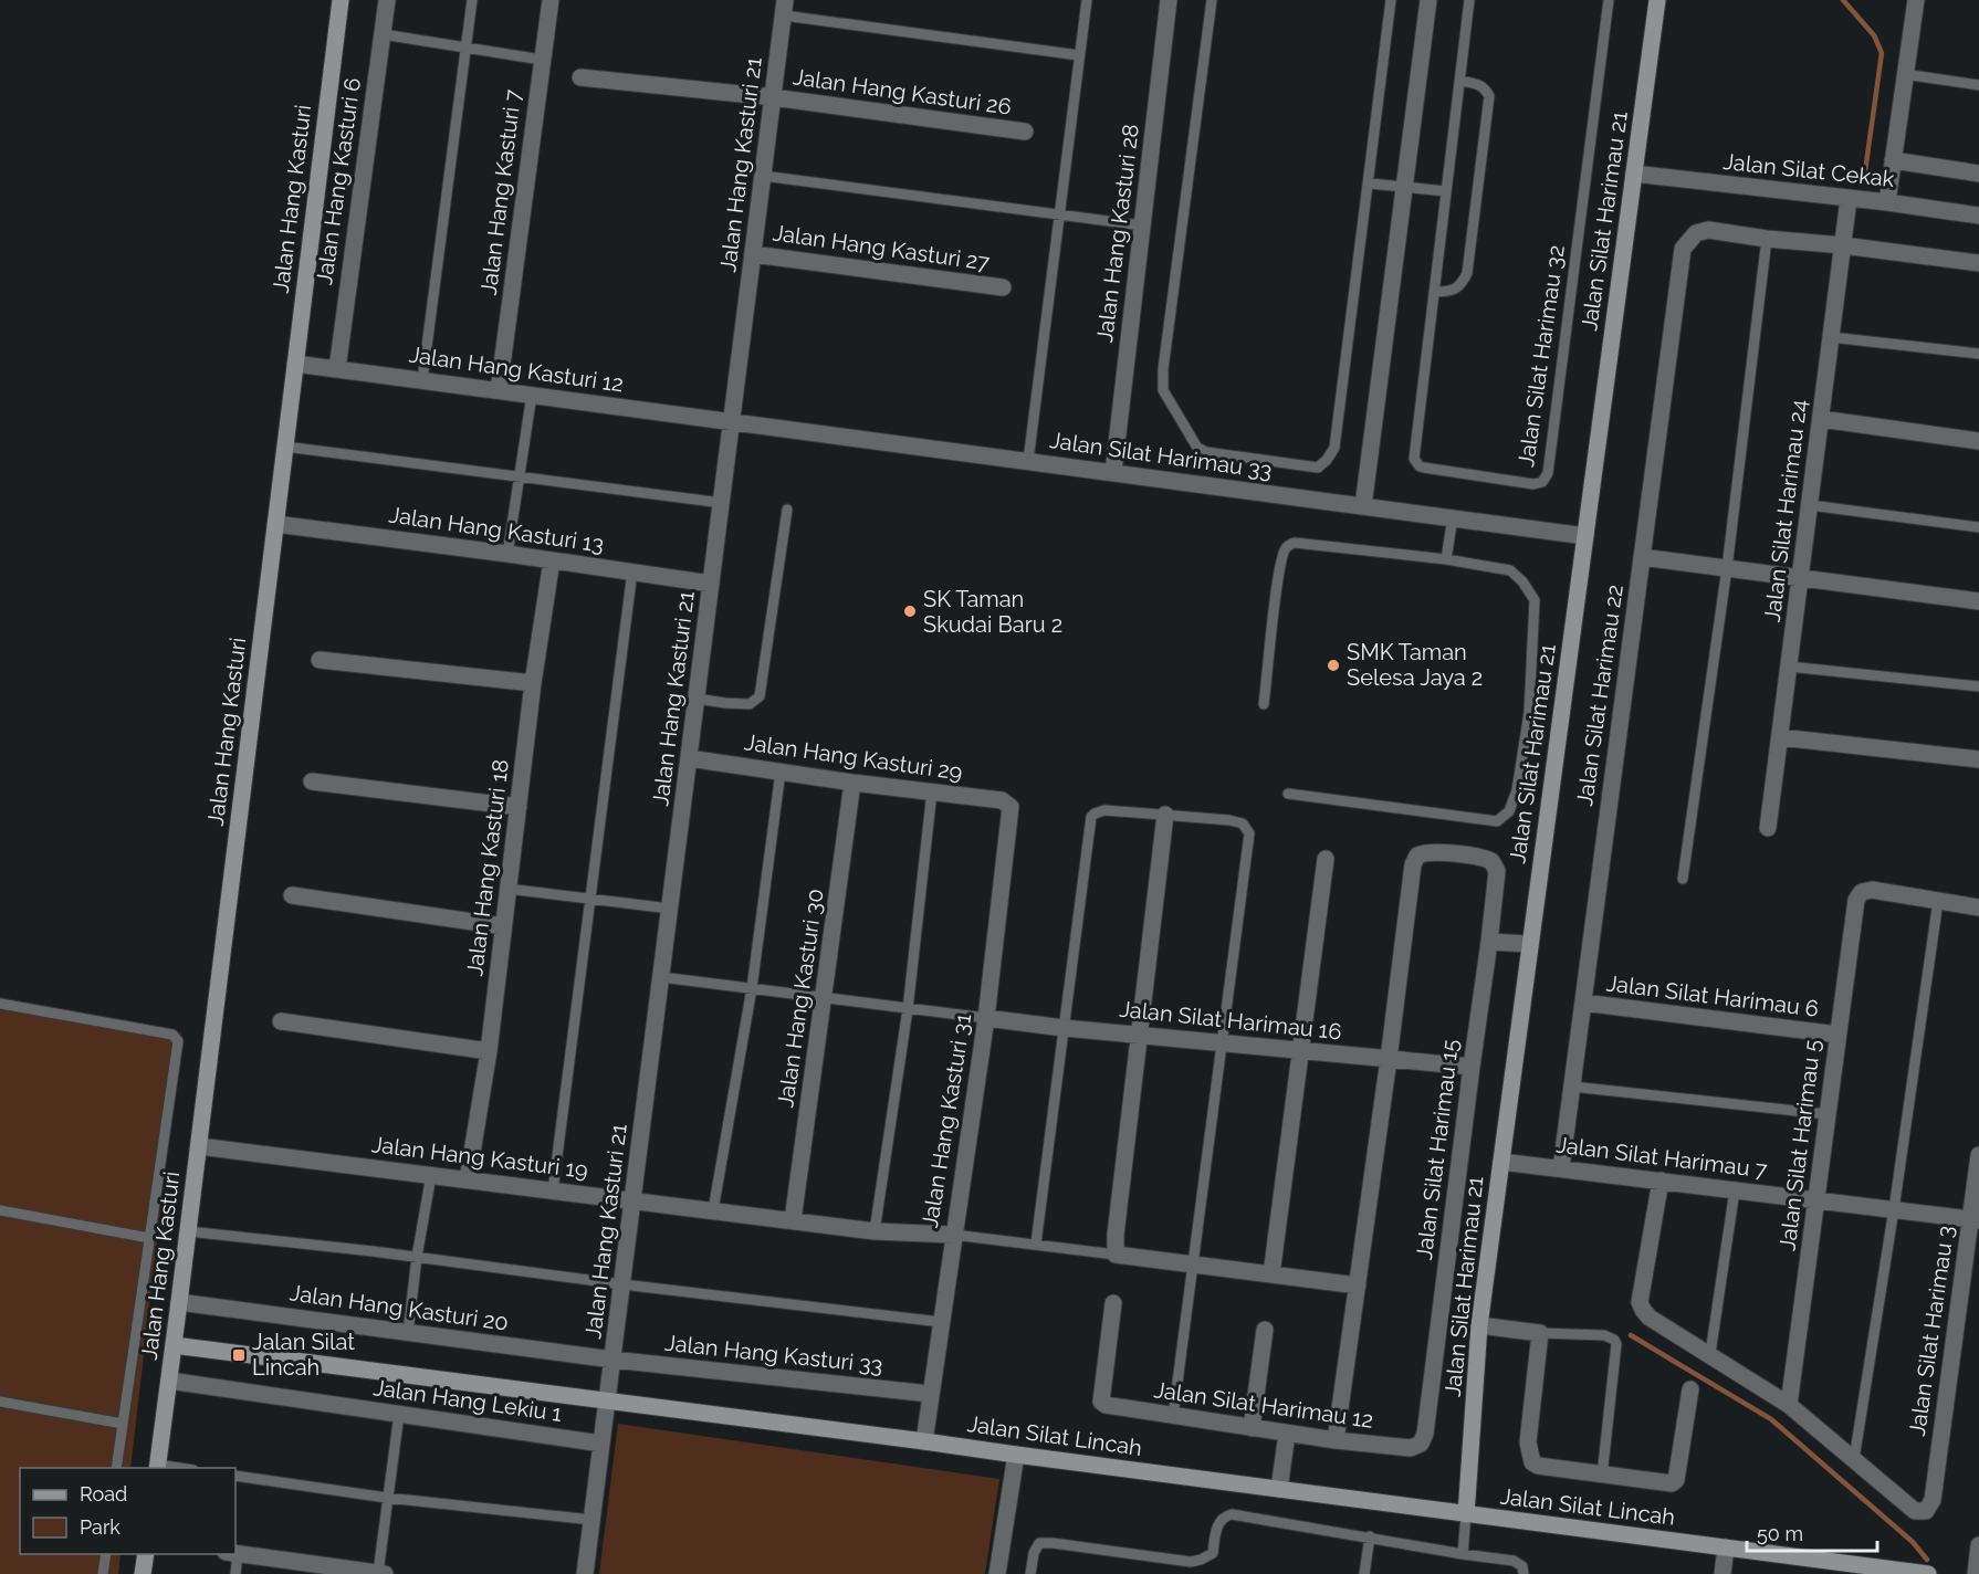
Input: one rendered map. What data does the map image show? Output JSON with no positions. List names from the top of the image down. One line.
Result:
{"streets":{"street":["Jalan Hang Kasturi 26","Jalan Hang Kasturi 21","Jalan Silat Cekak","Jalan Hang Kasturi 6","Jalan Hang Kasturi 7","Jalan Hang Kasturi","Jalan Silat Harimau 21","Jalan Hang Kasturi 28","Jalan Hang Kasturi 27","Jalan Hang Kasturi 12","Jalan Silat Harimau 33","Jalan Silat Harimau 24","Jalan Hang Kasturi 13","Jalan Silat Harimau 22","Jalan Hang Kasturi 29","Jalan Hang Kasturi 18","Jalan Silat Harimau 6","Jalan Hang Kasturi 30","Jalan Silat Harimau 16","Jalan Hang Kasturi 31","Jalan Silat Harimau 5","Jalan Silat Harimau 15","Jalan Hang Kasturi 19","Jalan Silat Harimau 7","Jalan Hang Kasturi 20","Jalan Silat Harimau 3","Jalan Hang Kasturi 33","Jalan Hang Lekiu 1","Jalan Silat Harimau 12","Jalan Silat Lincah"],"lane":["Jalan Silat Harimau 32"]},"crossings":[["Jalan Hang Kasturi 26","Jalan Hang Kasturi 21"],["Jalan Hang Kasturi 21","Jalan Hang Kasturi 27"],["Jalan Hang Kasturi 21","Jalan Hang Kasturi 12"],["Jalan Hang Kasturi 21","Jalan Silat Harimau 33"],["Jalan Hang Kasturi 21","Jalan Hang Kasturi 13"],["Jalan Hang Kasturi 21","Jalan Hang Kasturi 29"],["Jalan Hang Kasturi 21","Jalan Hang Kasturi 19"],["Jalan Hang Kasturi 21","Jalan Hang Kasturi 20"],["Jalan Hang Kasturi 21","Jalan Hang Kasturi 33"],["Jalan Hang Kasturi 21","Jalan Hang Lekiu 1"],["Jalan Hang Kasturi 21","Jalan Silat Lincah"],["Jalan Silat Cekak","Jalan Silat Harimau 21"],["Jalan Silat Cekak","Jalan Silat Harimau 24"],["Jalan Hang Kasturi 6","Jalan Hang Kasturi 12"],["Jalan Hang Kasturi 7","Jalan Hang Kasturi 12"],["Jalan Hang Kasturi","Jalan Hang Kasturi 12"],["Jalan Hang Kasturi","Jalan Hang Kasturi 13"],["Jalan Hang Kasturi","Jalan Hang Kasturi 19"],["Jalan Hang Kasturi","Jalan Hang Kasturi 20"],["Jalan Hang Kasturi","Jalan Hang Lekiu 1"],["Jalan Hang Kasturi","Jalan Silat Lincah"],["Jalan Silat Harimau 21","Jalan Silat Harimau 33"],["Jalan Silat Harimau 21","Jalan Silat Harimau 7"],["Jalan Silat Harimau 21","Jalan Silat Lincah"],["Jalan Hang Kasturi 28","Jalan Silat Harimau 33"],["Jalan Hang Kasturi 12","Jalan Silat Harimau 33"],["Jalan Hang Kasturi 13","Jalan Hang Kasturi 18"],["Jalan Silat Harimau 22","Jalan Silat Harimau 6"],["Jalan Silat Harimau 22","Jalan Silat Harimau 7"],["Jalan Hang Kasturi 29","Jalan Hang Kasturi 30"],["Jalan Hang Kasturi 29","Jalan Hang Kasturi 31"],["Jalan Hang Kasturi 18","Jalan Hang Kasturi 19"],["Jalan Silat Harimau 6","Jalan Silat Harimau 5"],["Jalan Hang Kasturi 30","Jalan Hang Kasturi 19"],["Jalan Silat Harimau 16","Jalan Hang Kasturi 31"],["Jalan Silat Harimau 16","Jalan Silat Harimau 15"],["Jalan Hang Kasturi 31","Jalan Hang Kasturi 19"],["Jalan Hang Kasturi 31","Jalan Hang Kasturi 33"],["Jalan Hang Kasturi 31","Jalan Silat Lincah"],["Jalan Silat Harimau 5","Jalan Silat Harimau 7"],["Jalan Silat Harimau 15","Jalan Silat Harimau 12"],["Jalan Silat Harimau 7","Jalan Silat Harimau 3"],["Jalan Hang Kasturi 20","Jalan Hang Kasturi 33"]],"places":{"other":["SK Taman Skudai Baru 2","SMK Taman Selesa Jaya 2"],"transit":["Jalan Silat Lincah"]},"legend":["Road","Park"],"scale_bar":"50 m"}
